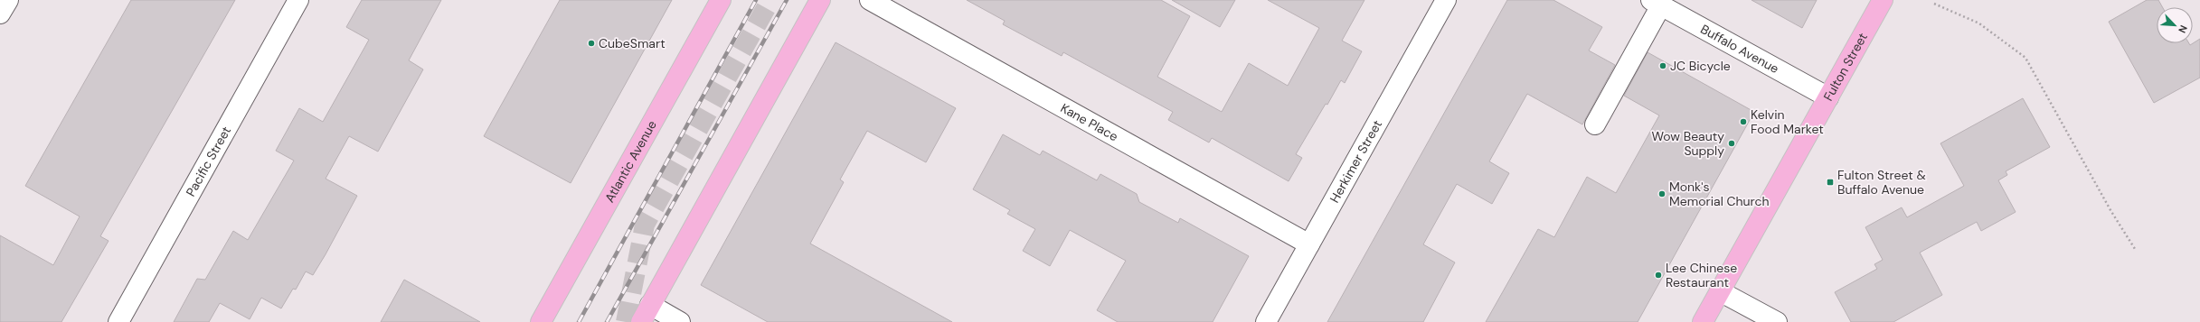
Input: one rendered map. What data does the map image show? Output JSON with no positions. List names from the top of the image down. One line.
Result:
{"streets":{"main road":["Fulton Street","Atlantic Avenue"],"street":["Buffalo Avenue","Kane Place","Pacific Street","Herkimer Street"]},"crossings":[["Buffalo Avenue","Fulton Street"],["Kane Place","Herkimer Street"]],"places":{"other":["CubeSmart","JC Bicycle","Kelvin Food Market","Wow Beauty Supply","Monk's Memorial Church","Lee Chinese Restaurant"],"transit":["Fulton Street & Buffalo Avenue"]},"north":"bottom right"}
